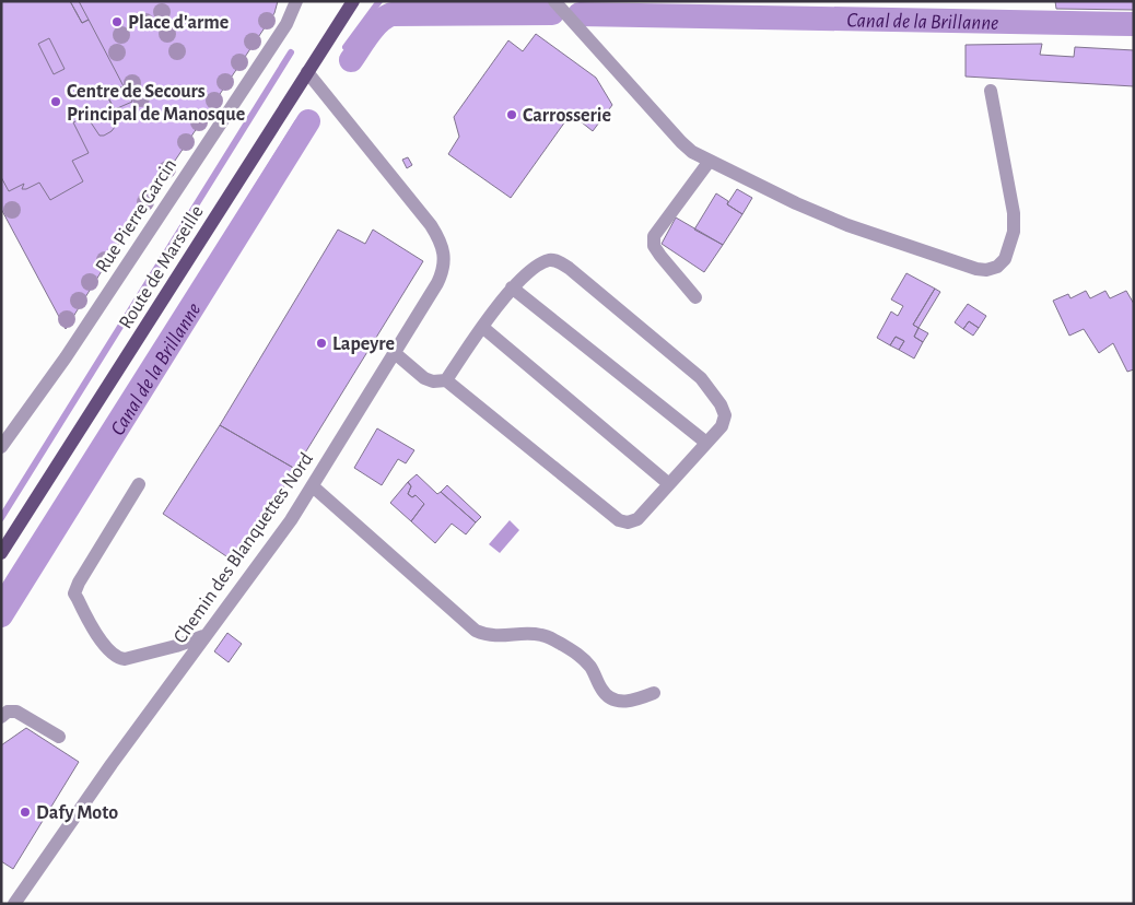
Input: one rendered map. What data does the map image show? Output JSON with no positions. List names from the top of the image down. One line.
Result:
{"streets":{"main road":["Route de Marseille"],"street":["Rue Pierre Garcin","Chemin des Blanquettes Nord"]},"crossings":[["Route de Marseille","Chemin des Blanquettes Nord"]],"water":["Canal de la Brillanne"],"places":["Place d'arme","Centre de Secours Principal de Manosque","Carrosserie","Lapeyre","Dafy Moto"]}
